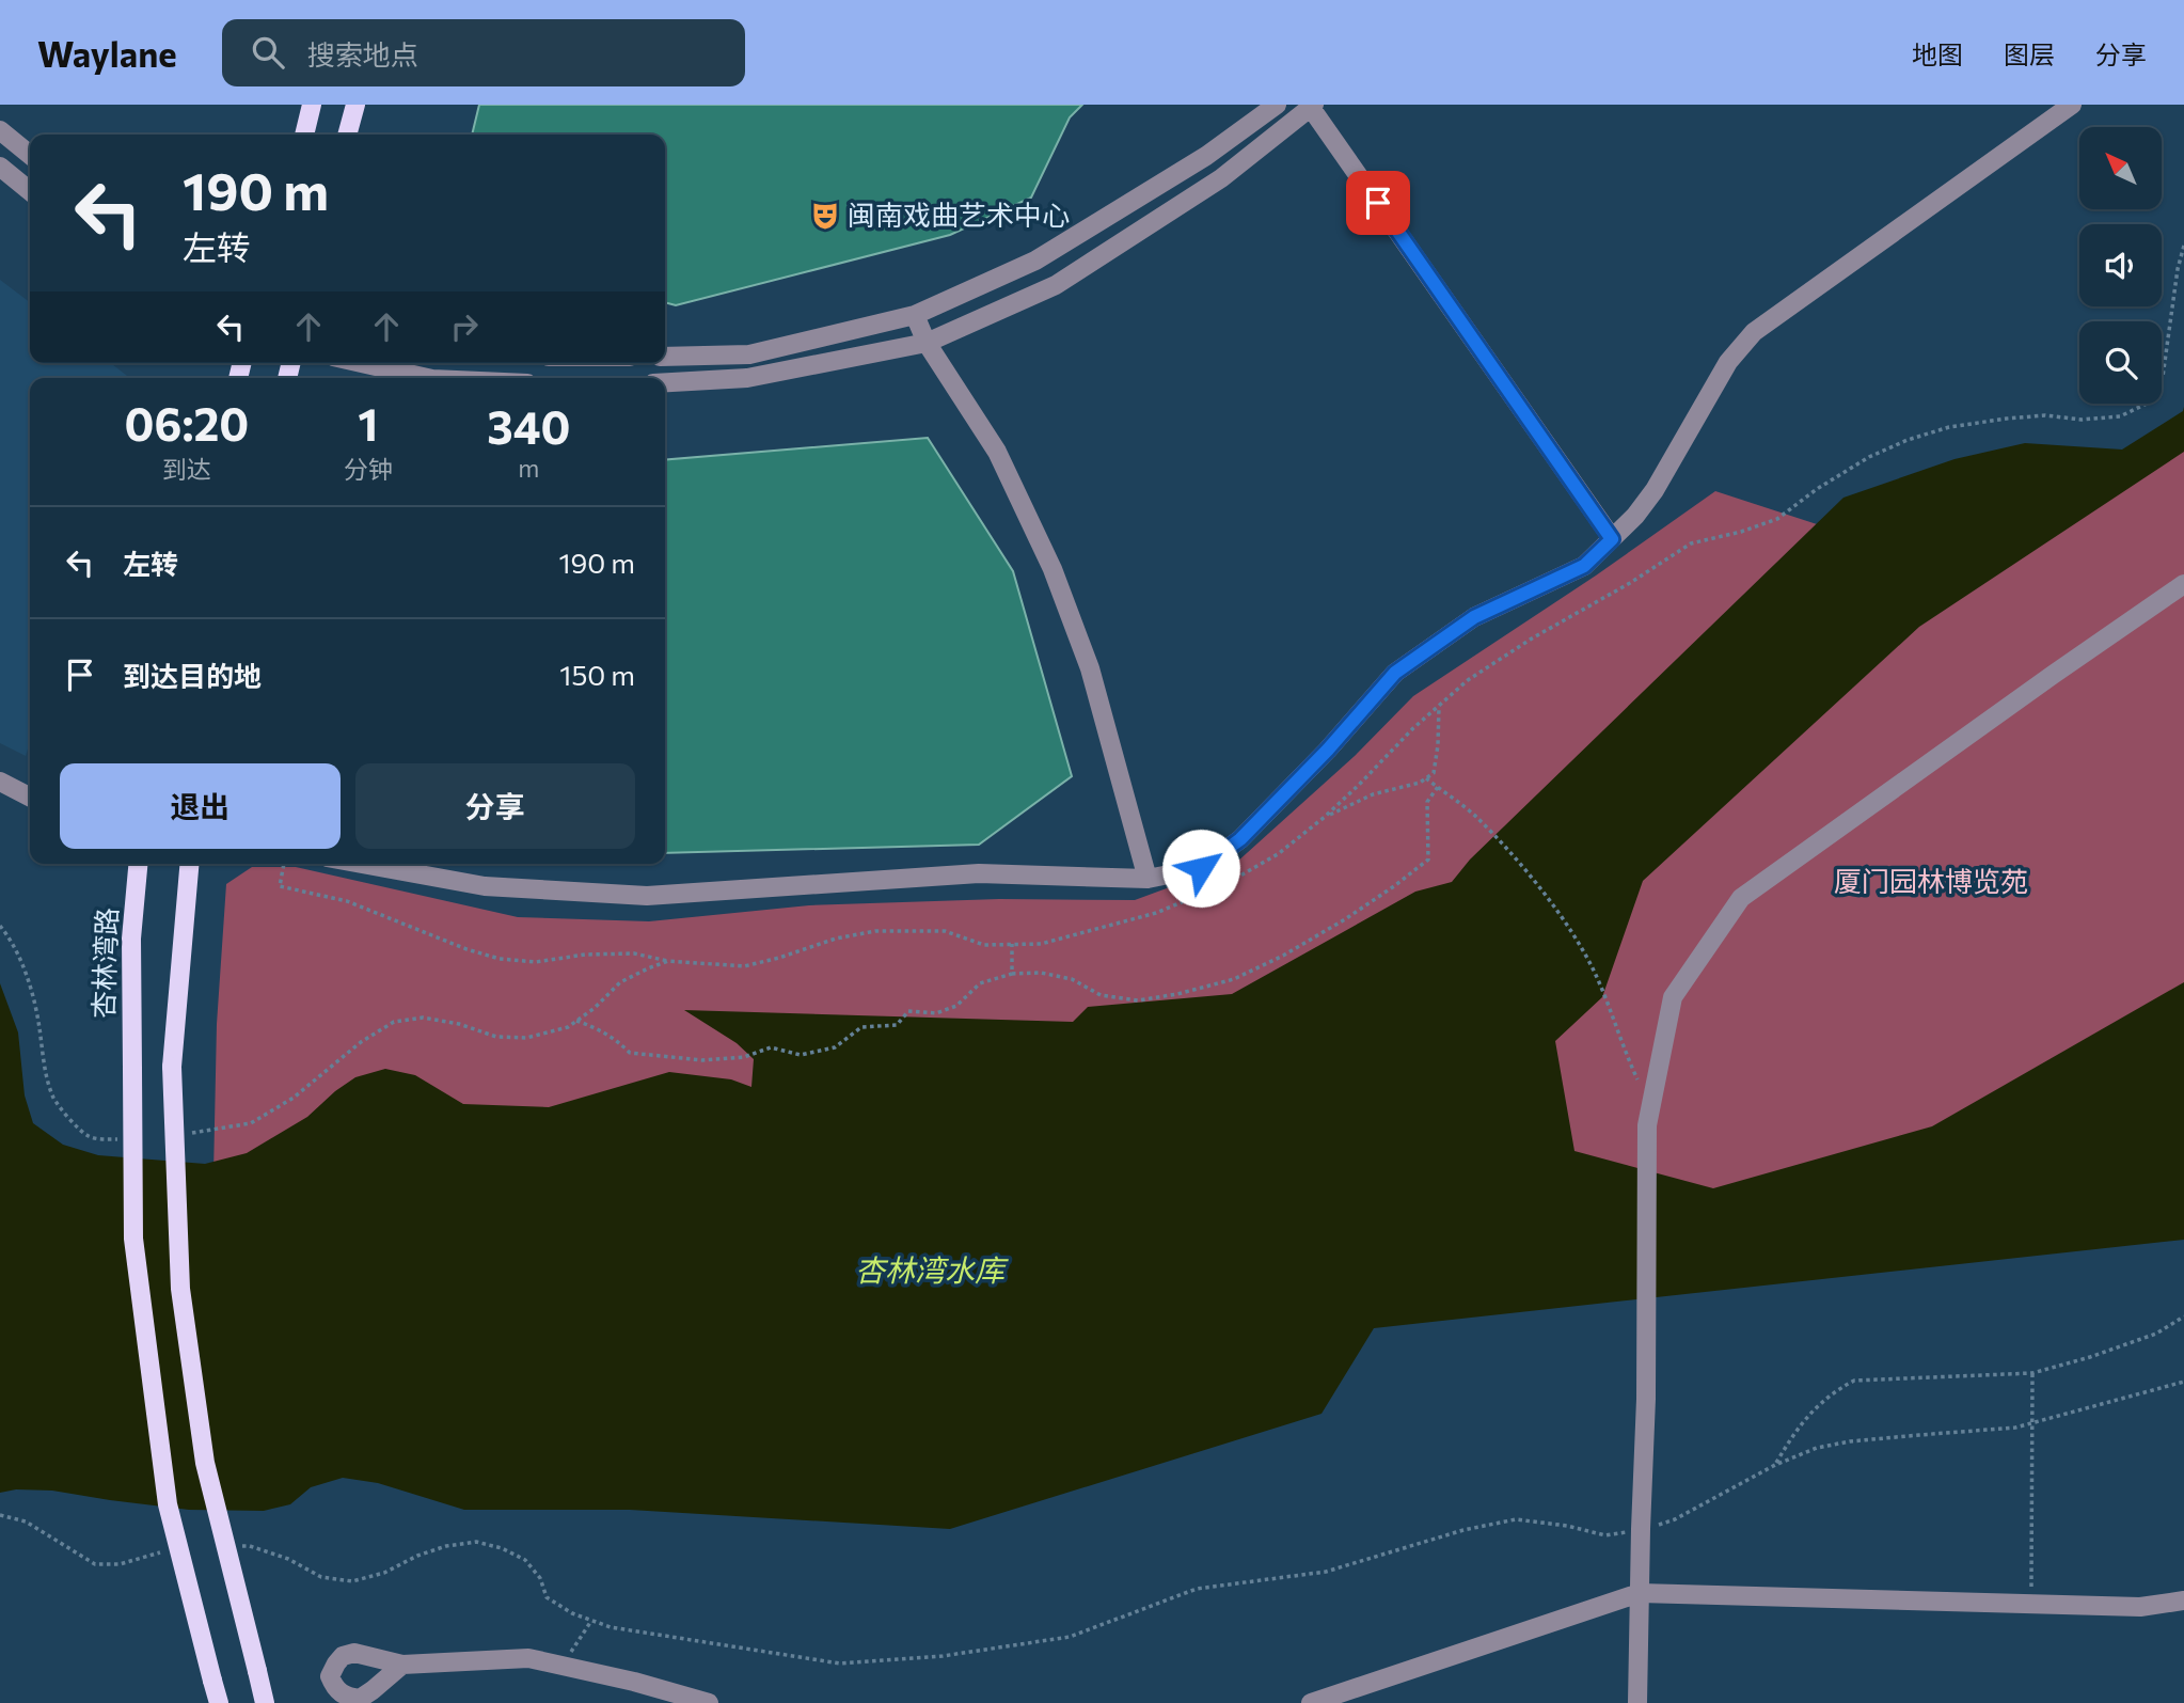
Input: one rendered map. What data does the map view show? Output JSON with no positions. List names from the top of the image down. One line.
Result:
{"streets":{"main road":["杏林湾路"]},"water":["杏林湾水库"],"parks":["厦门园林博览苑"],"places":{"theatre":["闽南戏曲艺术中心"]},"north":"top left","page":{"header":"Waylane","search":"搜索地点","nav":["地图","图层","分享"],"turn":["190 m","左转"],"eta":["06:20","到达","1","分钟","340","m"],"list":[{"name":"左转","value":"190 m"},{"name":"到达目的地","value":"150 m"}],"buttons":["退出","分享"]}}
